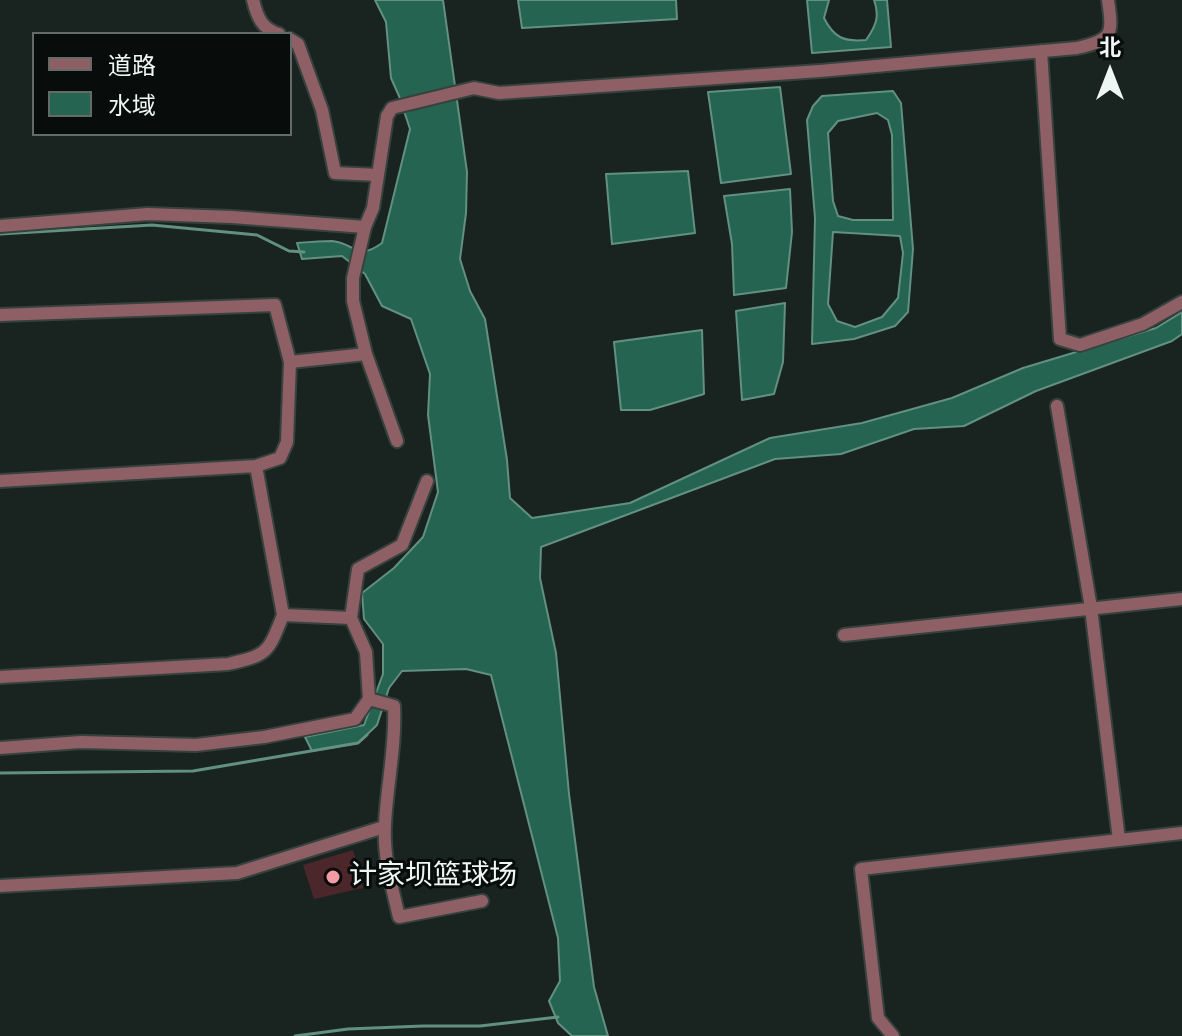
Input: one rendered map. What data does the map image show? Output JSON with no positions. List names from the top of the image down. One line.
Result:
{"places":["计家坝篮球场"],"legend":["道路","水域"],"north":"top"}
